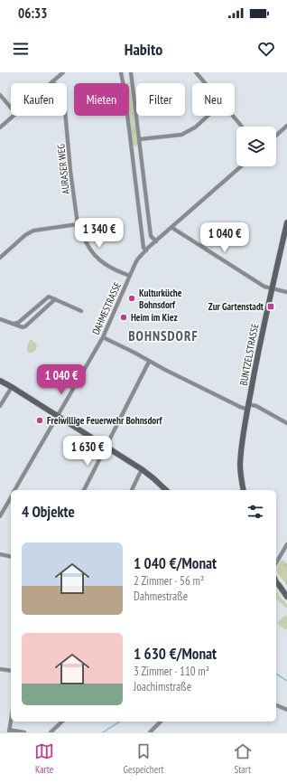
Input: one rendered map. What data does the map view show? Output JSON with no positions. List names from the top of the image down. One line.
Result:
{"streets":{"street":["AURASER WEG","DAHMESTRASSE","BUNTZELSTRASSE"]},"crossings":[["AURASER WEG","DAHMESTRASSE"]],"districts":["BOHNSDORF"],"places":{"other":["Kulturküche Bohnsdorf","Heim im Kiez","Freiwillige Feuerwehr Bohnsdorf"],"transit":["Zur Gartenstadt"]},"page":{"status":"06:33","header":"Habito","chip":["Kaufen","Mieten","Filter","Neu"],"price":["1 340 €","1 040 €","1 040 €","1 630 €"],"heading":"4 Objekte","list":[{"name":"1 040 €/Monat","note":"2 Zimmer · 56 m² · Dahmestraße"},{"name":"1 630 €/Monat","note":"3 Zimmer · 110 m² · Joachimstraße"}],"tabs":["Karte","Gespeichert","Start"]}}
